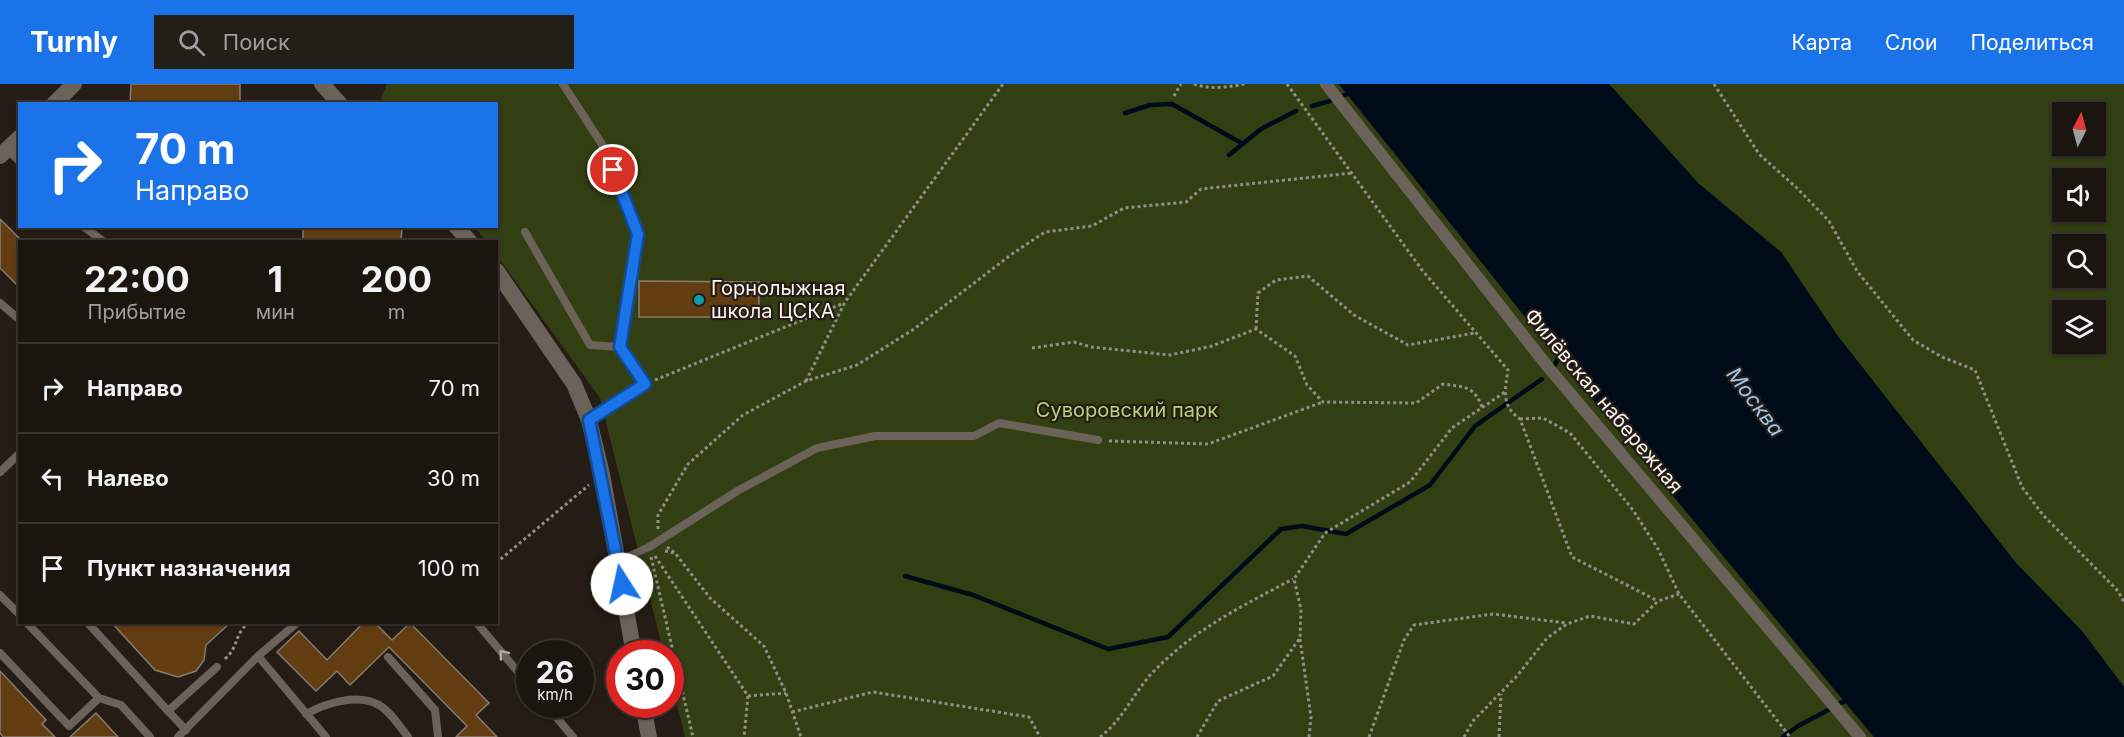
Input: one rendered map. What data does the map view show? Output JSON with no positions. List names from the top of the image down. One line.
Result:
{"streets":{"street":["Филёвская набережная"]},"water":["Москва"],"parks":["Суворовский парк"],"places":["Горнолыжная школа ЦСКА"],"north":"top","page":{"header":"Turnly","search":"Поиск","nav":["Карта","Слои","Поделиться"],"turn":["70 m","Направо"],"eta":["22:00","Прибытие","1","мин","200","m"],"list":[{"name":"Направо","value":"70 m"},{"name":"Налево","value":"30 m"},{"name":"Пункт назначения","value":"100 m"}],"speed":"26 km/h","limit":"30"}}
